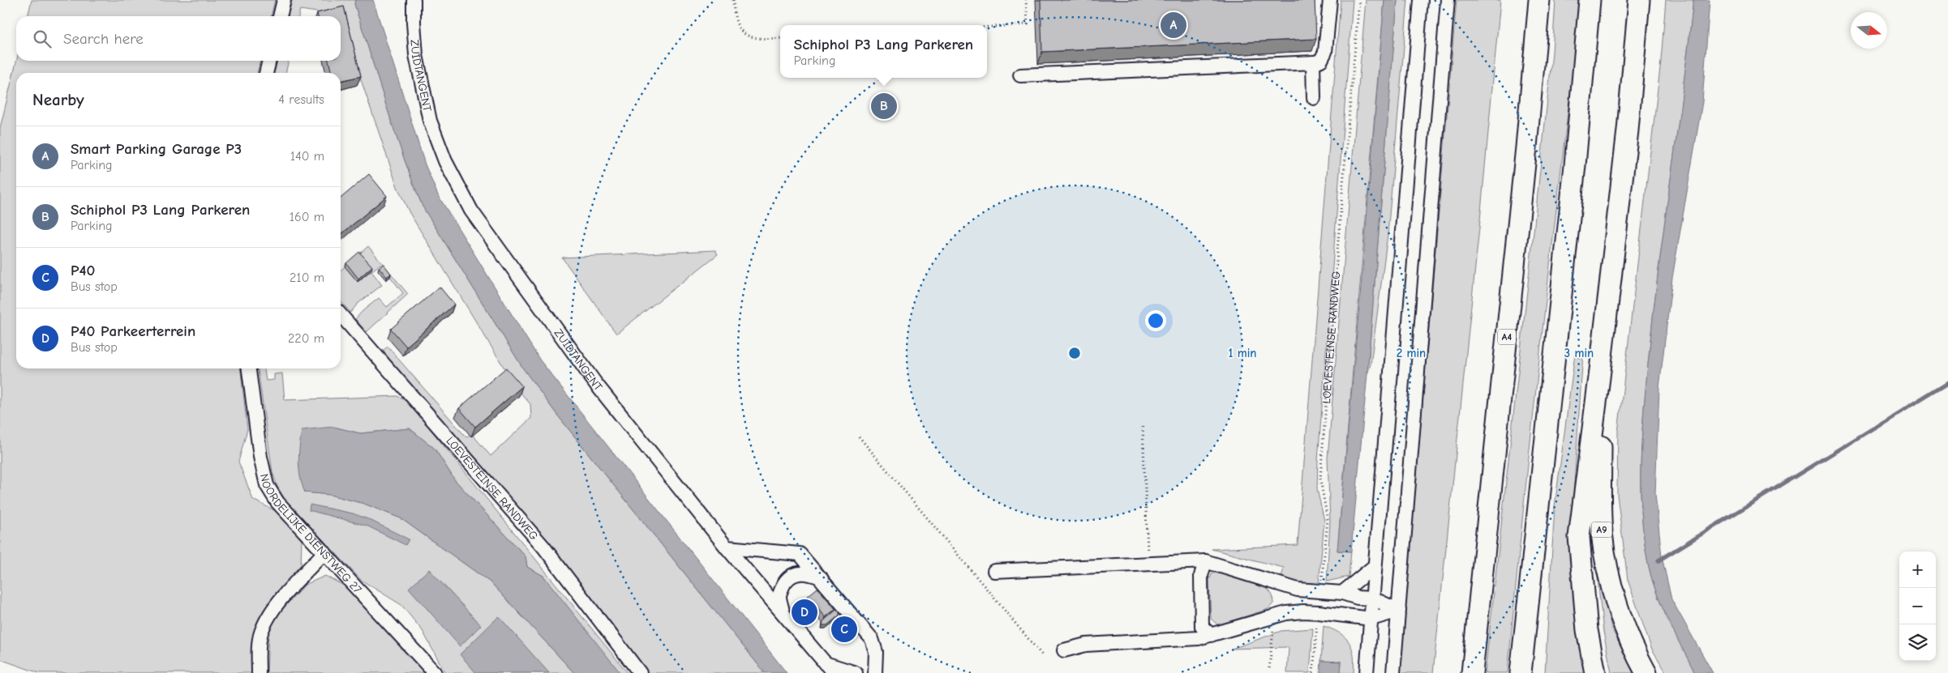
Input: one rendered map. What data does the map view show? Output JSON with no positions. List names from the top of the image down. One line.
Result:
{"streets":{"highway":["A4","A9"],"street":["ZUIDTANGENT","LOEVESTEINSE RANDWEG","NOORDELIJKE DIENSTWEG 27"]},"north":"right","page":{"pins":["A","B","D","C"],"search":"Search here","popup":["Schiphol P3 Lang Parkeren","Parking"],"heading":["Nearby","4 results"],"list":[{"mark":"A","name":"Smart Parking Garage P3","note":"Parking","value":"140 m"},{"mark":"B","name":"Schiphol P3 Lang Parkeren","note":"Parking","value":"160 m"},{"mark":"C","name":"P40","note":"Bus stop","value":"210 m"},{"mark":"D","name":"P40 Parkeerterrein","note":"Bus stop","value":"220 m"}],"map_buttons":["+","−"]},"rings":["1 min","2 min","3 min"]}
